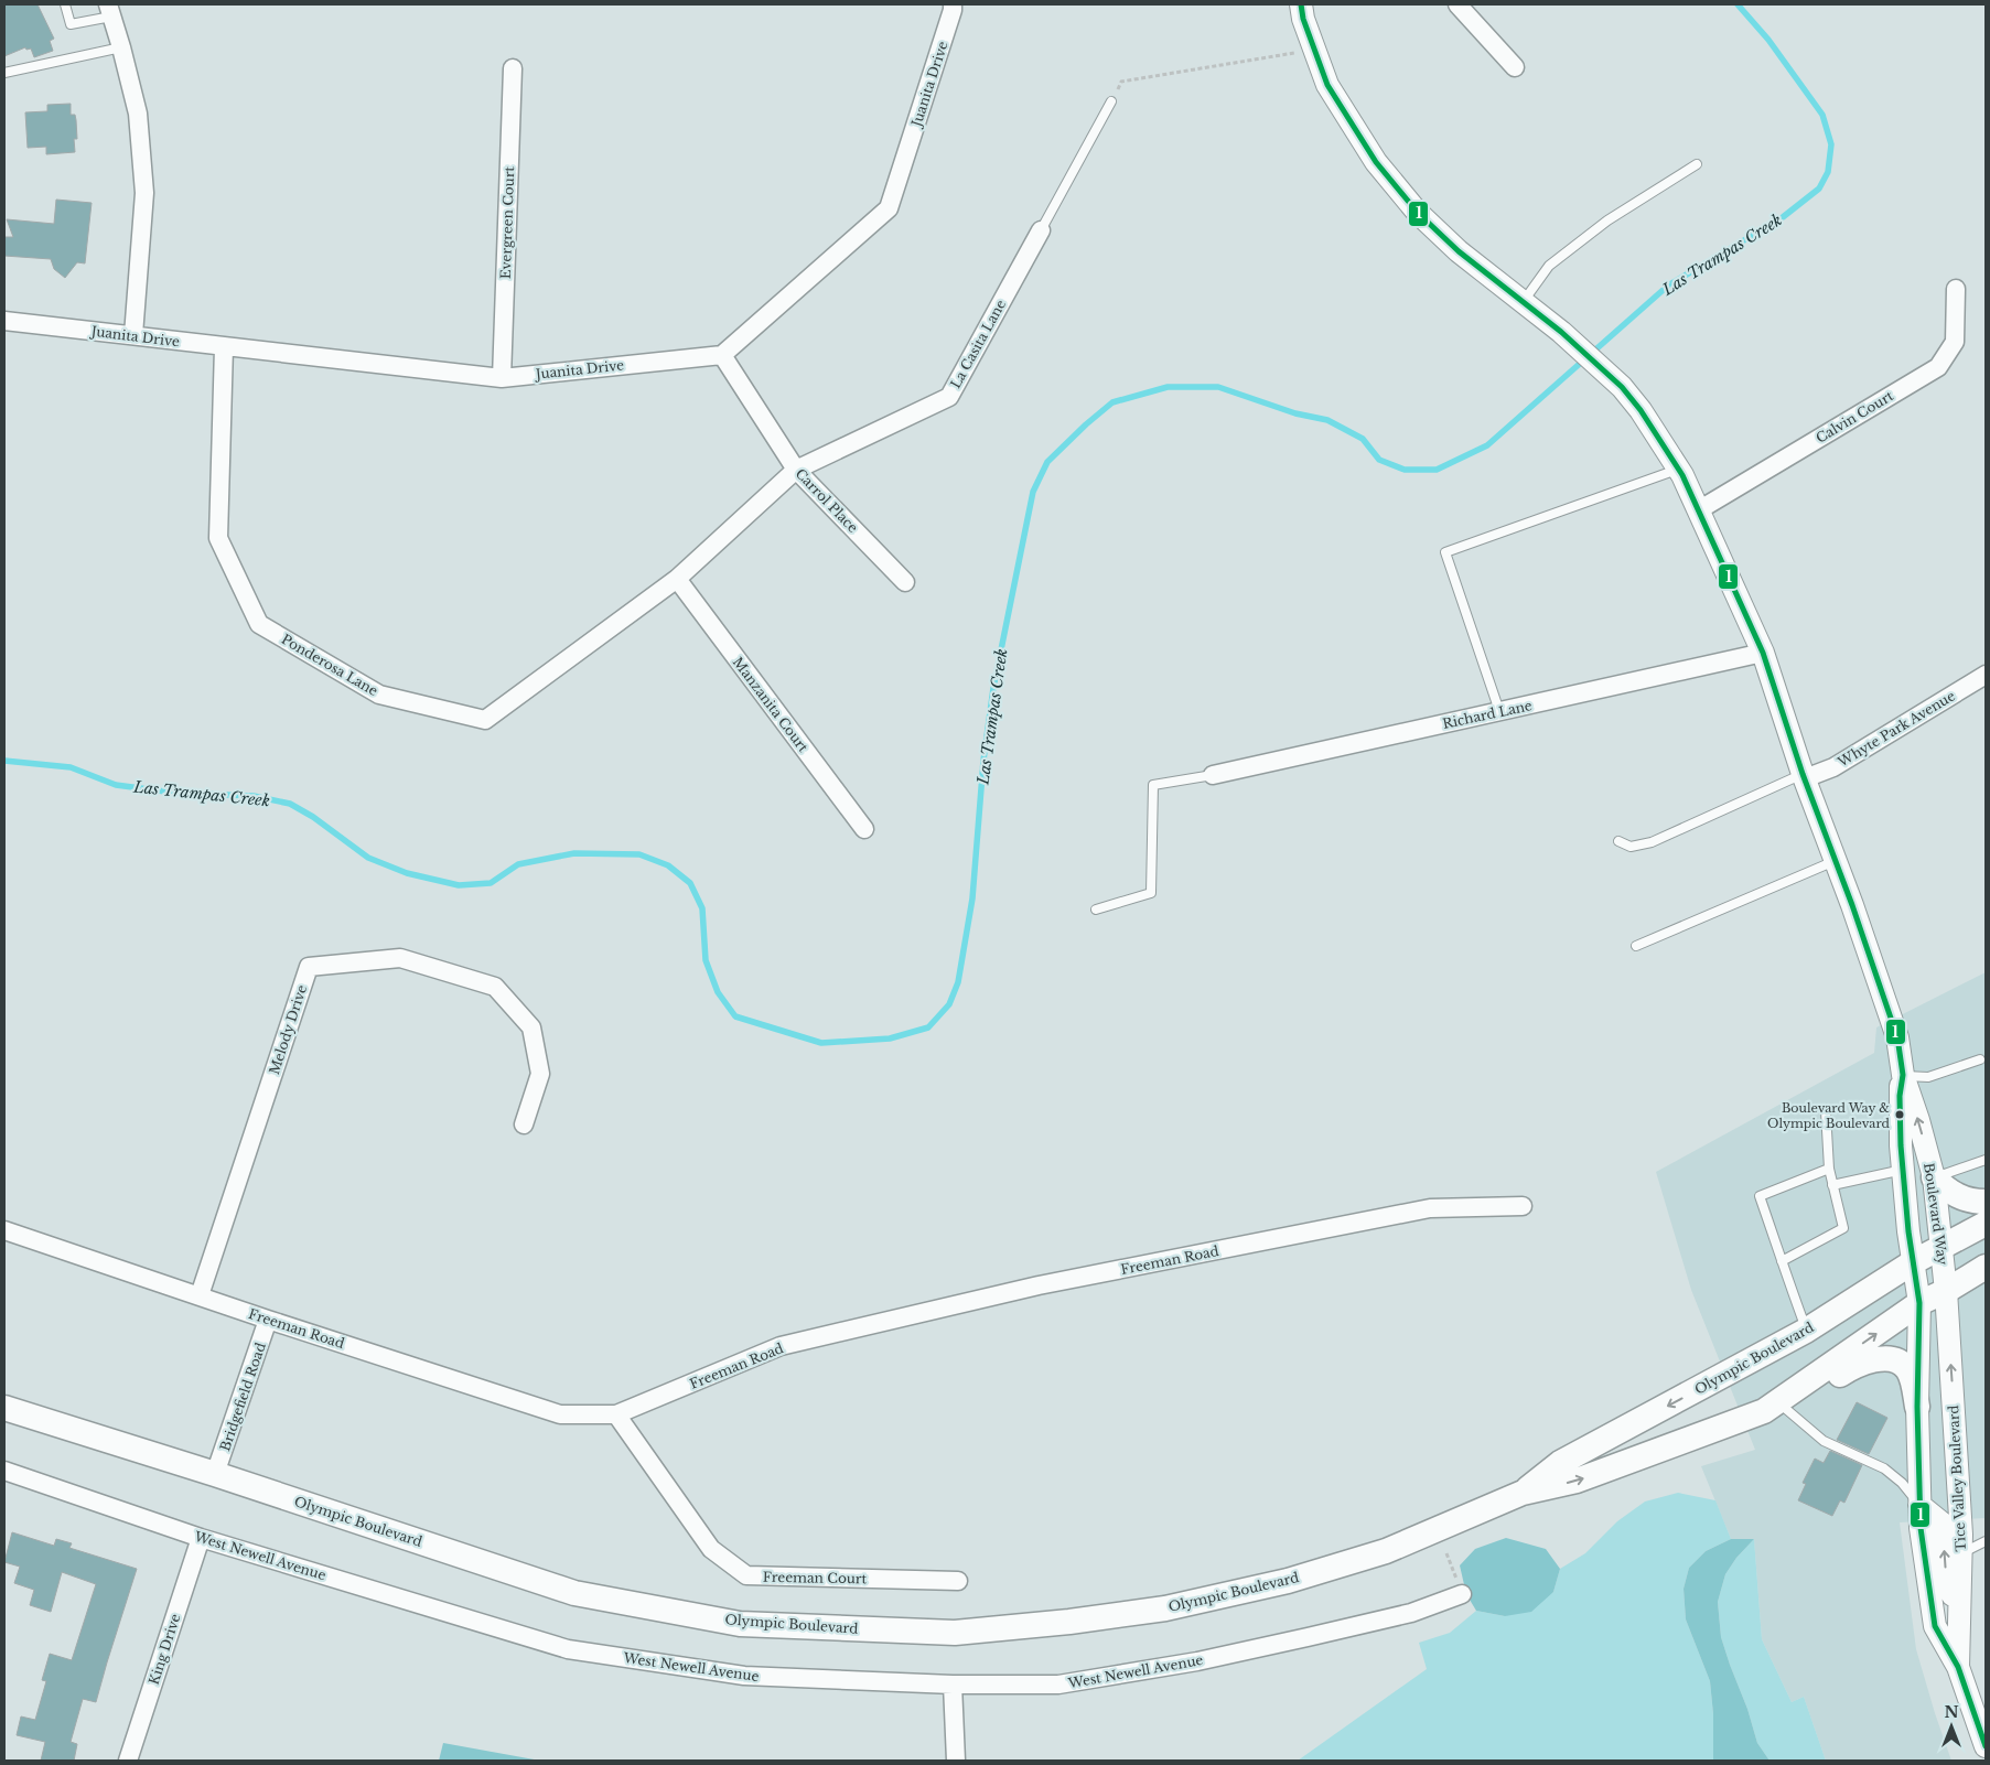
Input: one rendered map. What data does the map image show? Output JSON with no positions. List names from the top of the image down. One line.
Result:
{"streets":{"main road":["Olympic Boulevard"],"street":["Juanita Drive","Evergreen Court","La Casita Lane","Calvin Court","Carrol Place","Ponderosa Lane","Manzanita Court","Richard Lane","Whyte Park Avenue","Melody Drive","Boulevard Way","Freeman Road","Bridgefield Road","Tice Valley Boulevard","West Newell Avenue","Freeman Court","King Drive"]},"crossings":[["Juanita Drive","Evergreen Court"],["Juanita Drive","Carrol Place"],["Juanita Drive","Ponderosa Lane"],["La Casita Lane","Carrol Place"],["La Casita Lane","Ponderosa Lane"],["Calvin Court","Boulevard Way"],["Carrol Place","Ponderosa Lane"],["Ponderosa Lane","Manzanita Court"],["Richard Lane","Boulevard Way"],["Whyte Park Avenue","Boulevard Way"],["Melody Drive","Freeman Road"],["Boulevard Way","Olympic Boulevard"],["Boulevard Way","Tice Valley Boulevard"],["Freeman Road","Bridgefield Road"],["Freeman Road","Freeman Court"],["Olympic Boulevard","Bridgefield Road"],["Olympic Boulevard","Tice Valley Boulevard"],["West Newell Avenue","King Drive"]],"water":["Las Trampas Creek"],"places":["Boulevard Way & Olympic Boulevard"],"lines":["transit line 1"],"north":"top"}
